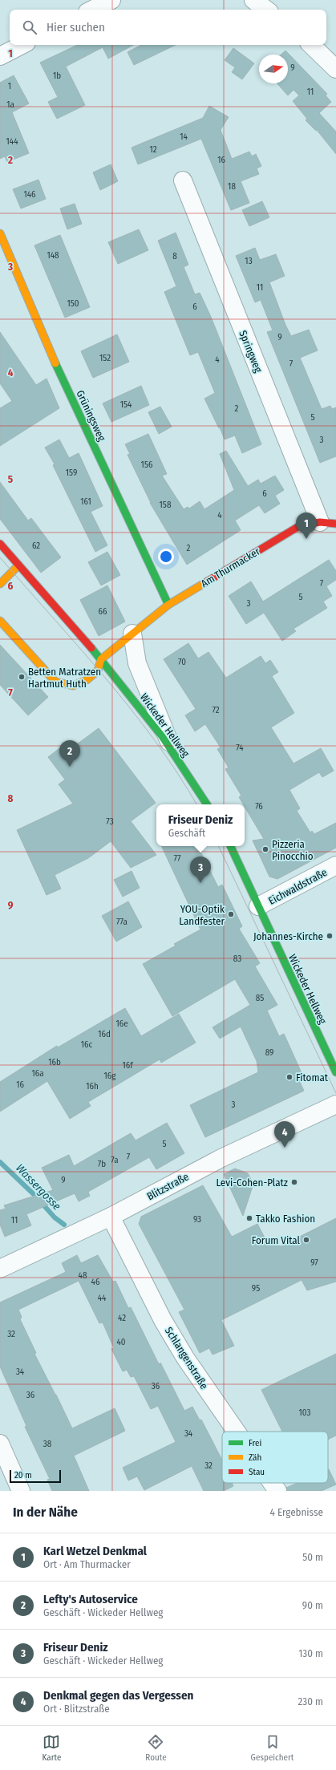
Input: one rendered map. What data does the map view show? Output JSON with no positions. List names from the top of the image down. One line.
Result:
{"streets":{"street":["Springweg","Grüningsweg","Am Thurmacker","Wickeder Hellweg","Eichwaldstraße","Blitzstraße","Schlangenstraße"]},"crossings":[["Springweg","Am Thurmacker"],["Grüningsweg","Am Thurmacker"],["Am Thurmacker","Wickeder Hellweg"],["Wickeder Hellweg","Eichwaldstraße"],["Blitzstraße","Schlangenstraße"]],"water":["Wassergosse"],"places":["Betten Matratzen Hartmut Huth","Pizzeria Pinocchio","YOU-Optik Landfester","Johannes-Kirche","Fitomat","Levi-Cohen-Platz","Takko Fashion","Forum Vital"],"house_numbers":["9","1b","1","11","1a","14","144","12","16","18","146","148","8","13","11","150","6","9","152","4","7","154","2","5","3","156","159","6","161","158","4","62","2","7","5","3","66","70","72","74","76","73","77","77a","83","85","16e","16d","16c","89","16b","16f","16a","16g","16","16h","3","5","7","7a","7b","9","93","11","97","48","46","95","44","42","32","40","34","36","36","103","34","38","32"],"legend":["Frei","Zäh","Stau"],"scale_bar":"20 m","north":"right","page":{"search":"Hier suchen","pins":["1","2","3","4"],"popup":["Friseur Deniz","Geschäft"],"scale":"20 m","heading":["In der Nähe","4 Ergebnisse"],"list":[{"mark":"1","name":"Karl Wetzel Denkmal","note":"Ort · Am Thurmacker","value":"50 m"},{"mark":"2","name":"Lefty's Autoservice","note":"Geschäft · Wickeder Hellweg","value":"90 m"},{"mark":"3","name":"Friseur Deniz","note":"Geschäft · Wickeder Hellweg","value":"130 m"},{"mark":"4","name":"Denkmal gegen das Vergessen","note":"Ort · Blitzstraße","value":"230 m"}],"nav":["Karte","Route","Gespeichert"]},"grid":{"rows":["1","2","3","4","5","6","7","8","9"]}}
